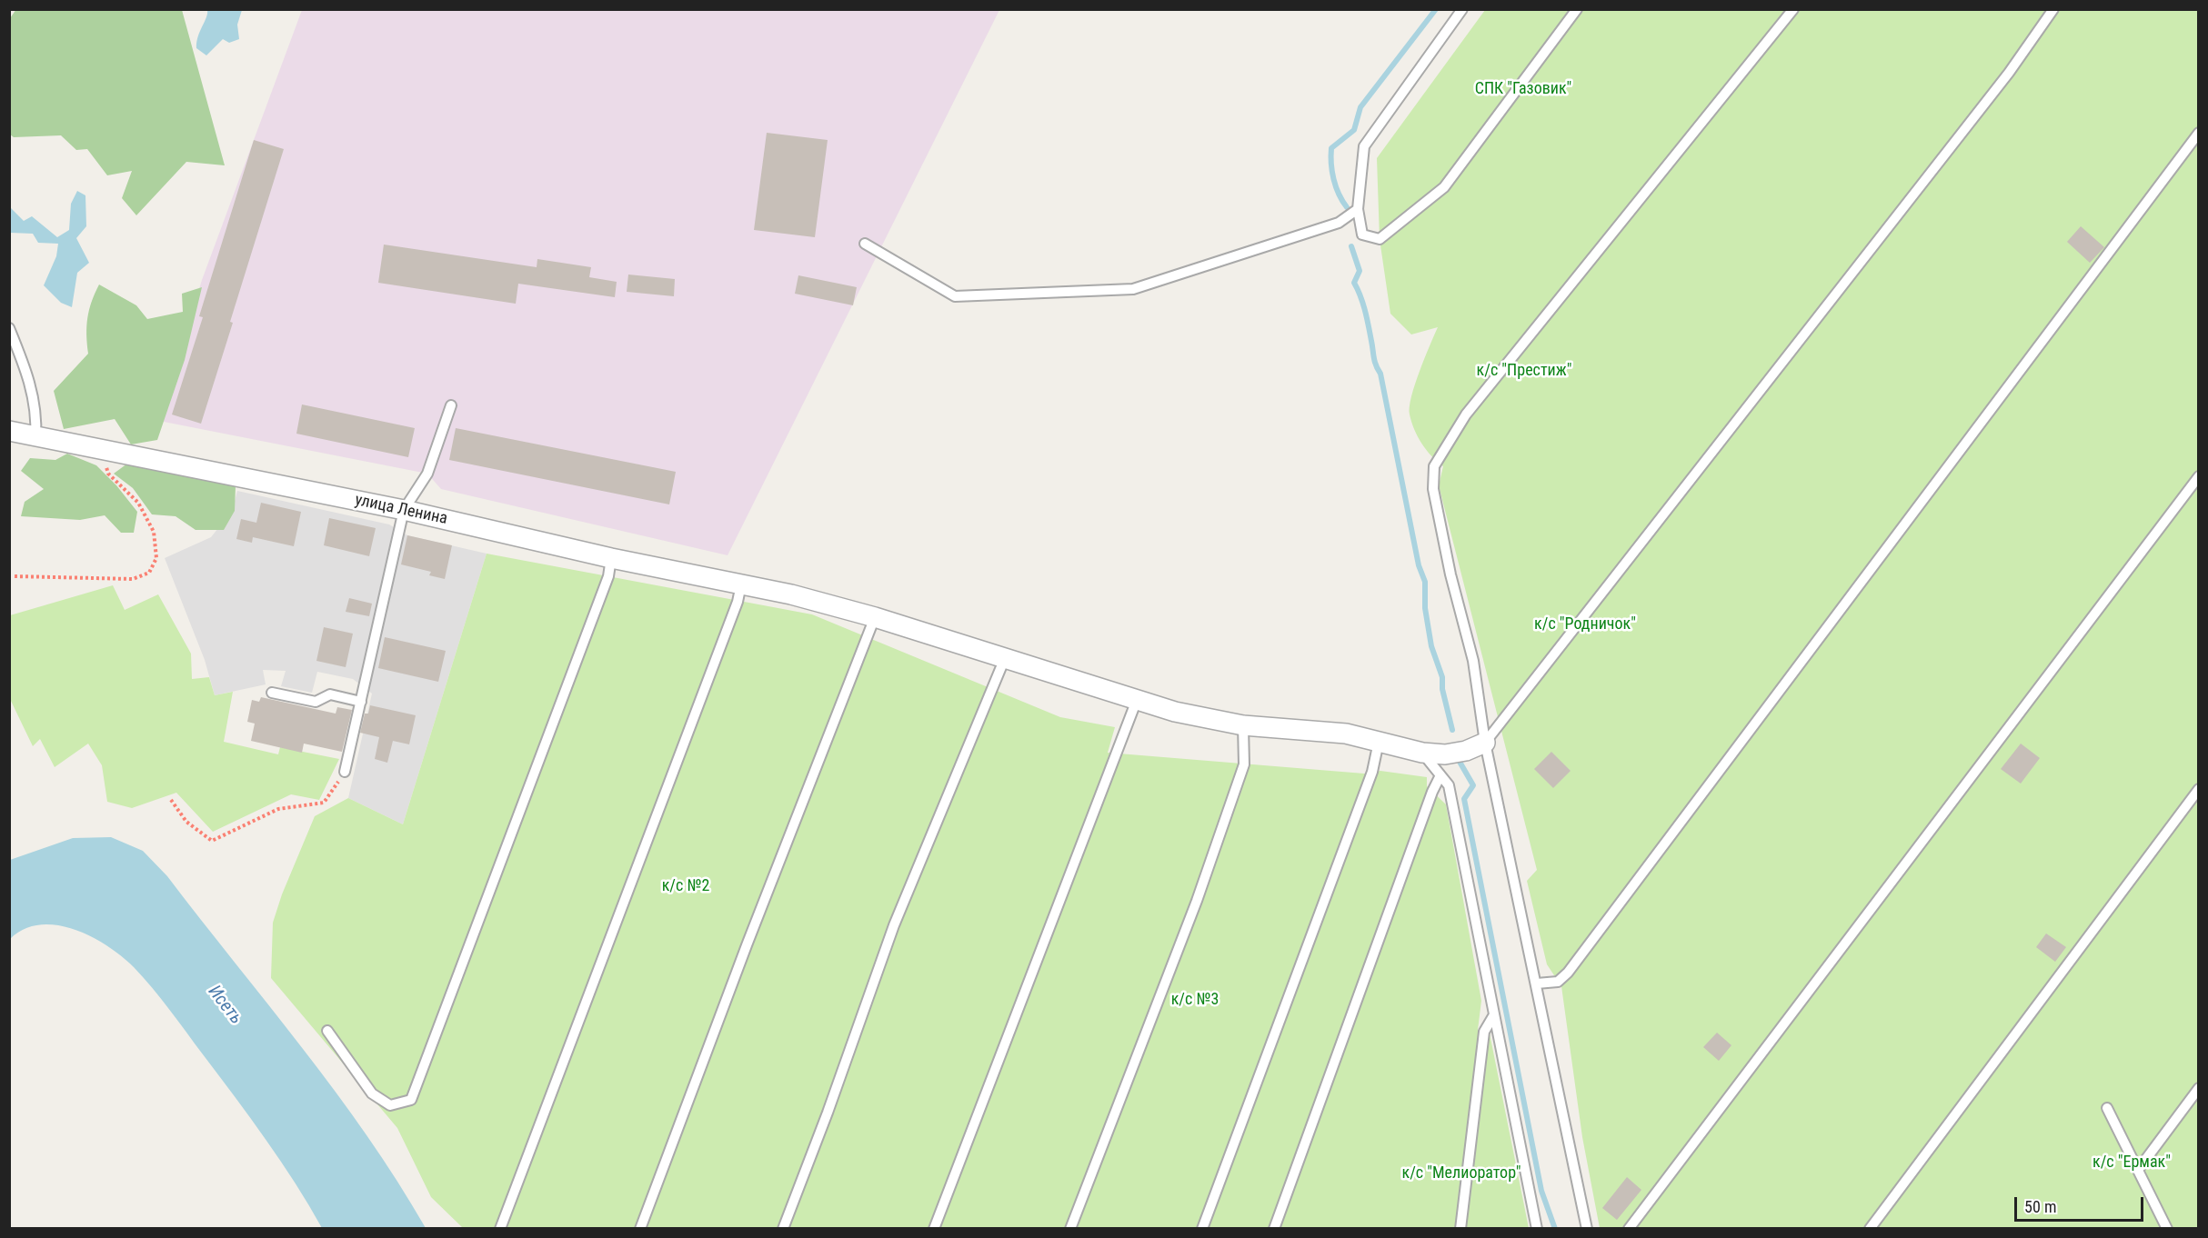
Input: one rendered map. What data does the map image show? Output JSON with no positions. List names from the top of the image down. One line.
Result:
{"streets":{"street":["улица Ленина"]},"water":["Исеть"],"parks":["СПК \"Газовик\"","к/с \"Престиж\"","к/с \"Родничок\"","к/с №2","к/с №3","к/с \"Ермак\"","к/с \"Мелиоратор\""],"scale_bar":"50 m"}
